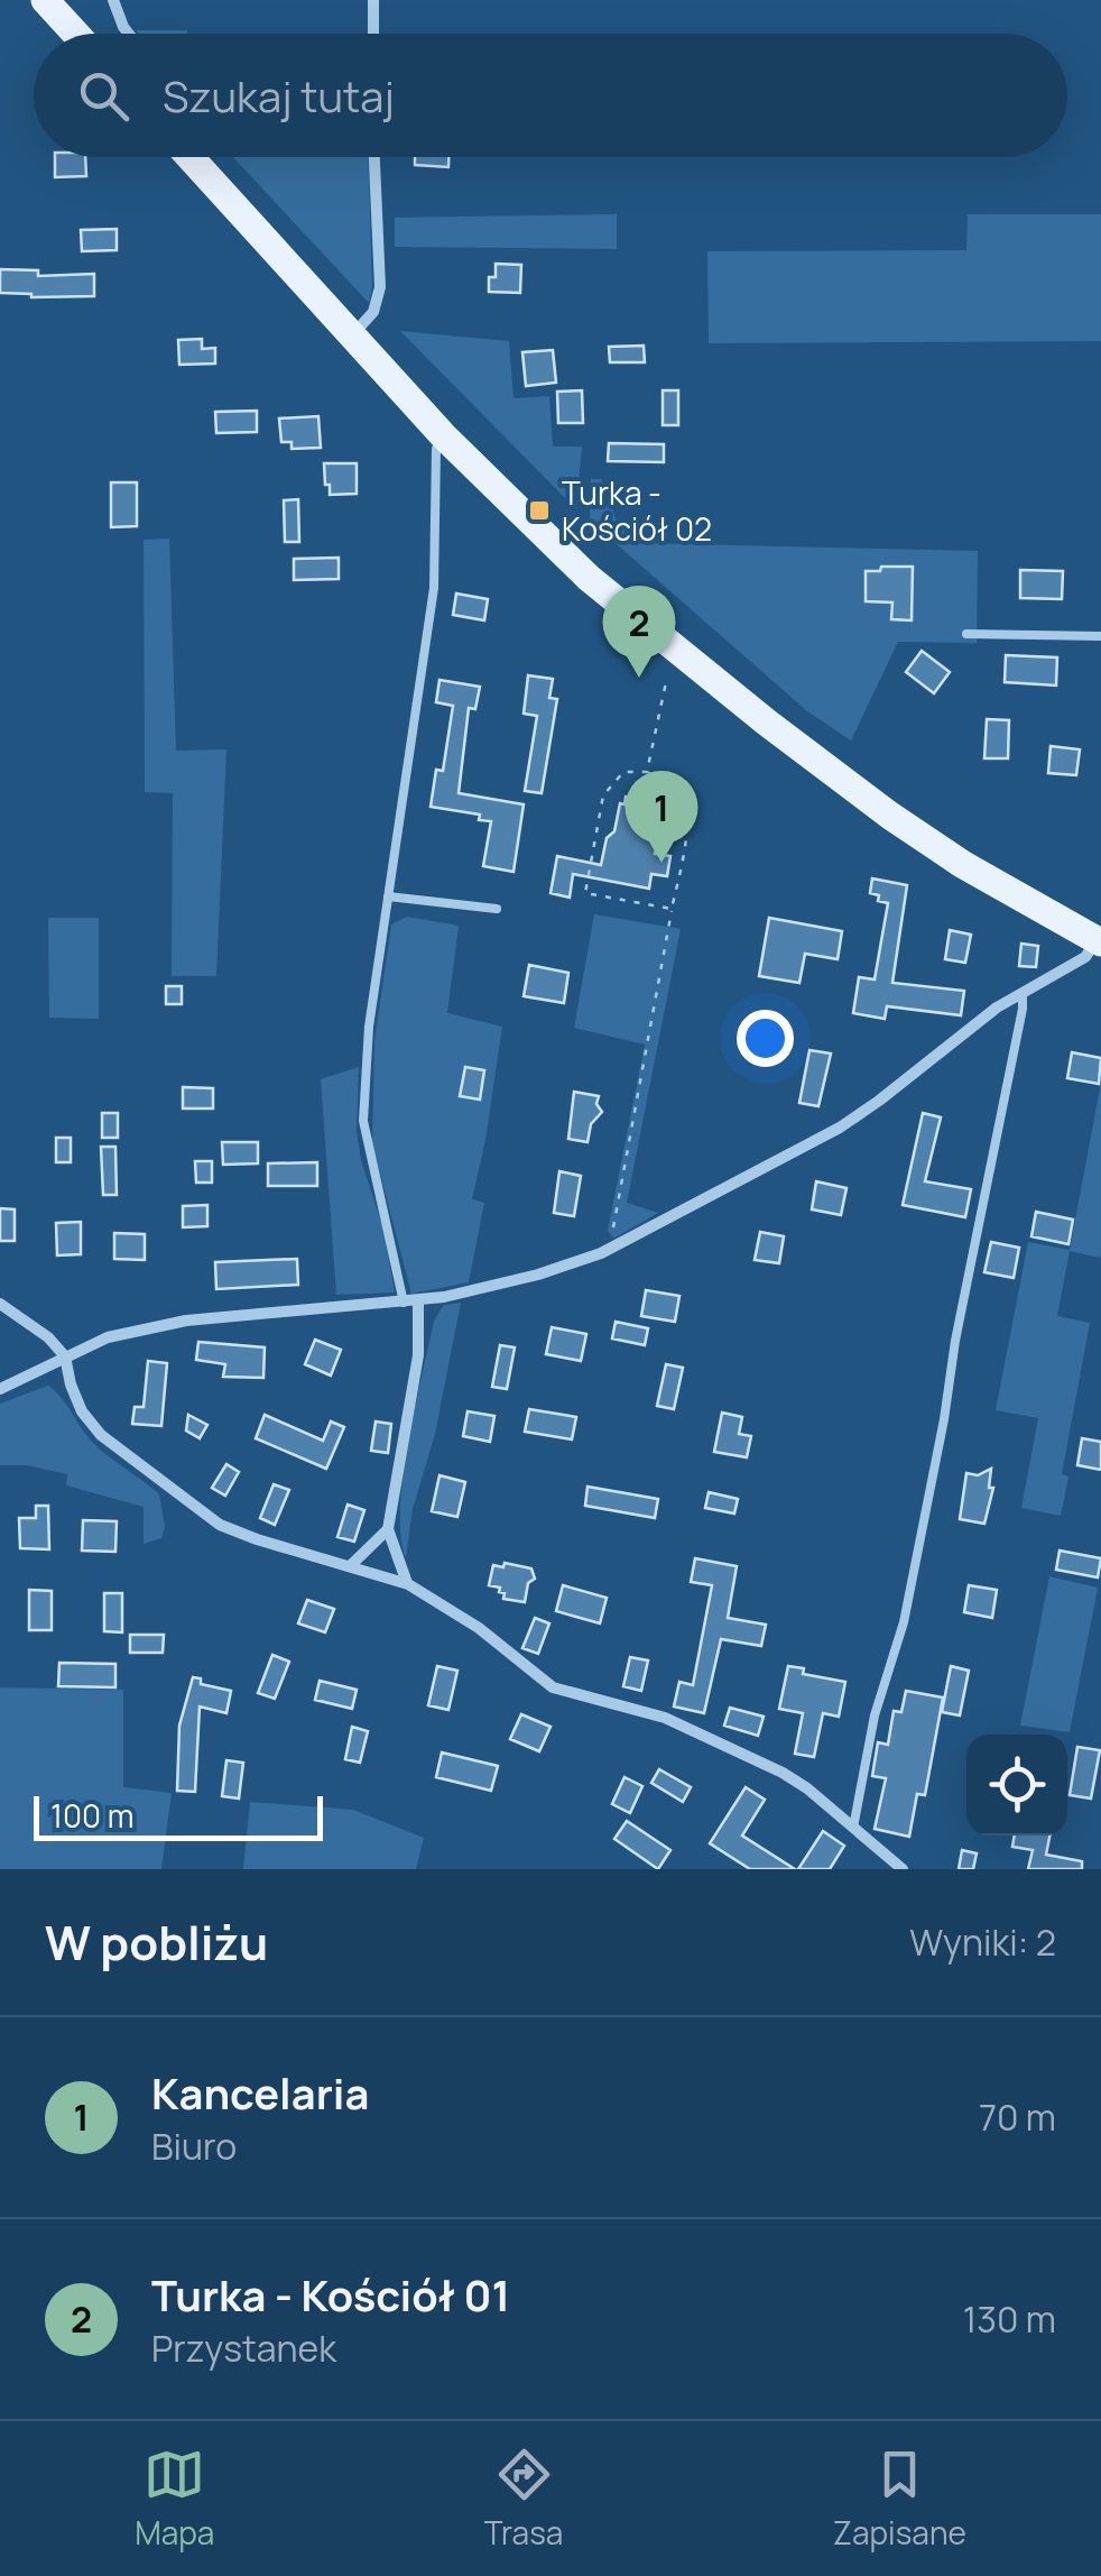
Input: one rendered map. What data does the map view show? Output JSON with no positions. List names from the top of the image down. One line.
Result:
{"places":{"transit":["Turka - Kościół 02"]},"scale_bar":"100 m","page":{"search":"Szukaj tutaj","pins":["2","1"],"scale":"100 m","heading":["W pobliżu","Wyniki: 2"],"list":[{"mark":"1","name":"Kancelaria","note":"Biuro","value":"70 m"},{"mark":"2","name":"Turka - Kościół 01","note":"Przystanek","value":"130 m"}],"nav":["Mapa","Trasa","Zapisane"]}}
